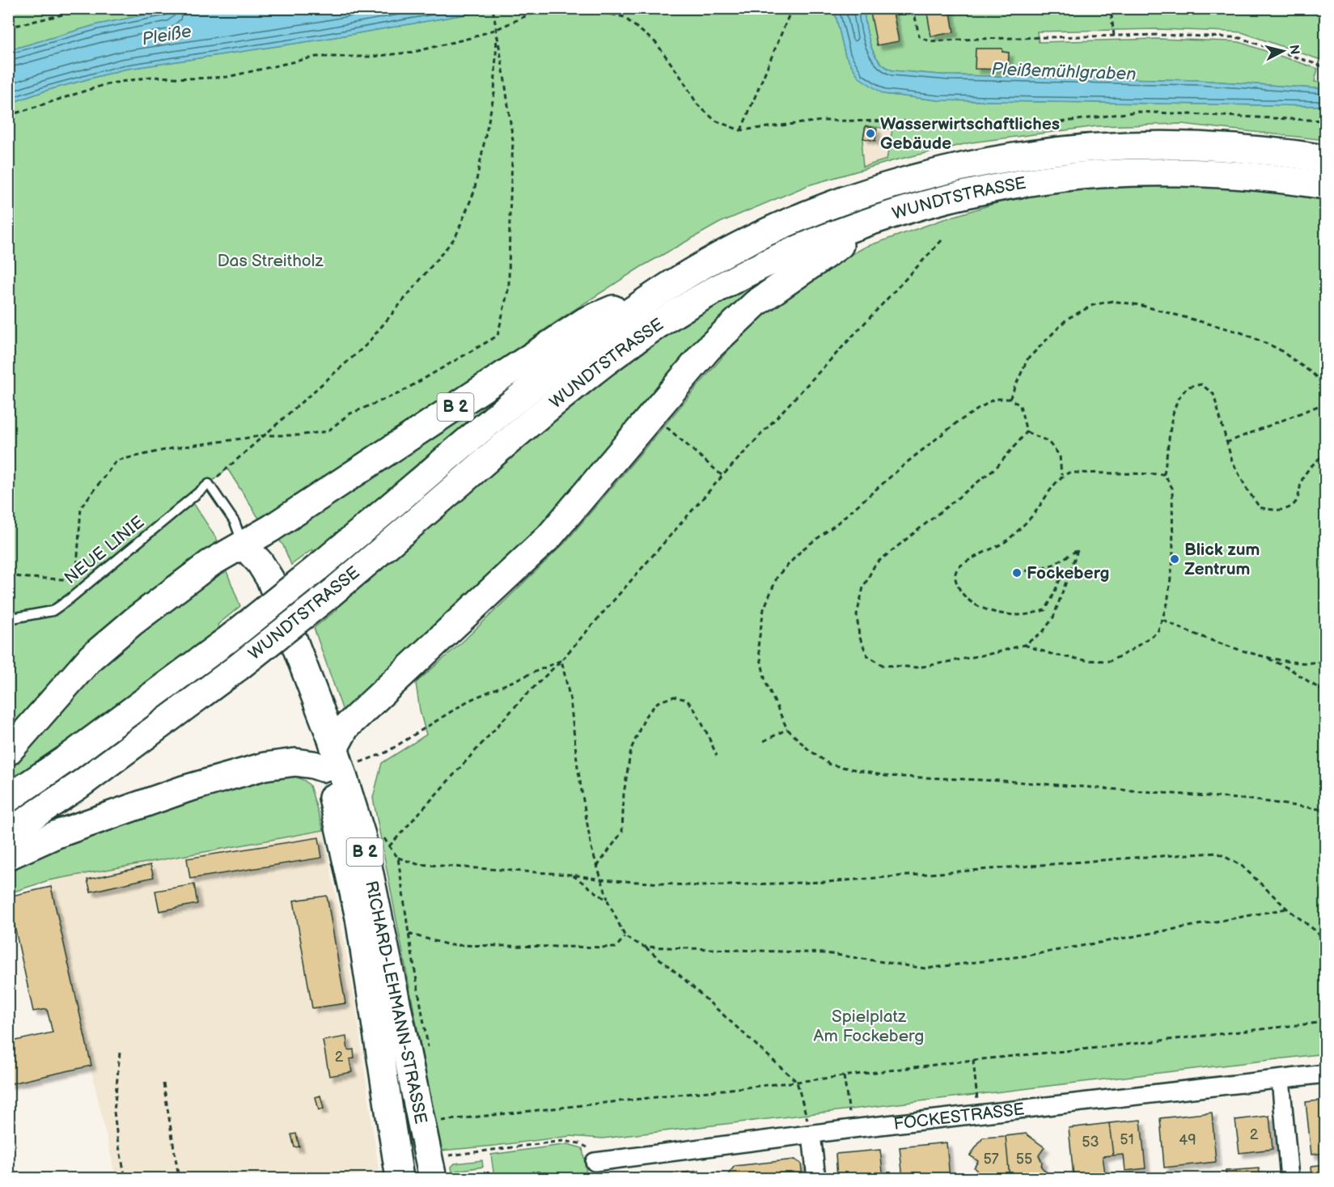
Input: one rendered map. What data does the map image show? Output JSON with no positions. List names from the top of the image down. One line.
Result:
{"streets":{"main road":["WUNDTSTRASSE","B 2","RICHARD-LEHMANN-STRASSE"],"street":["FOCKESTRASSE"],"lane":["NEUE LINIE"]},"crossings":[["WUNDTSTRASSE","B 2"],["B 2","RICHARD-LEHMANN-STRASSE"]],"water":["Pleiße","Pleißemühlgraben"],"parks":["Das Streitholz","Spielplatz Am Fockeberg"],"places":["Wasserwirtschaftliches Gebäude","Blick zum Zentrum","Fockeberg"],"house_numbers":["2","2","51","49","53","57","55"],"north":"right"}
